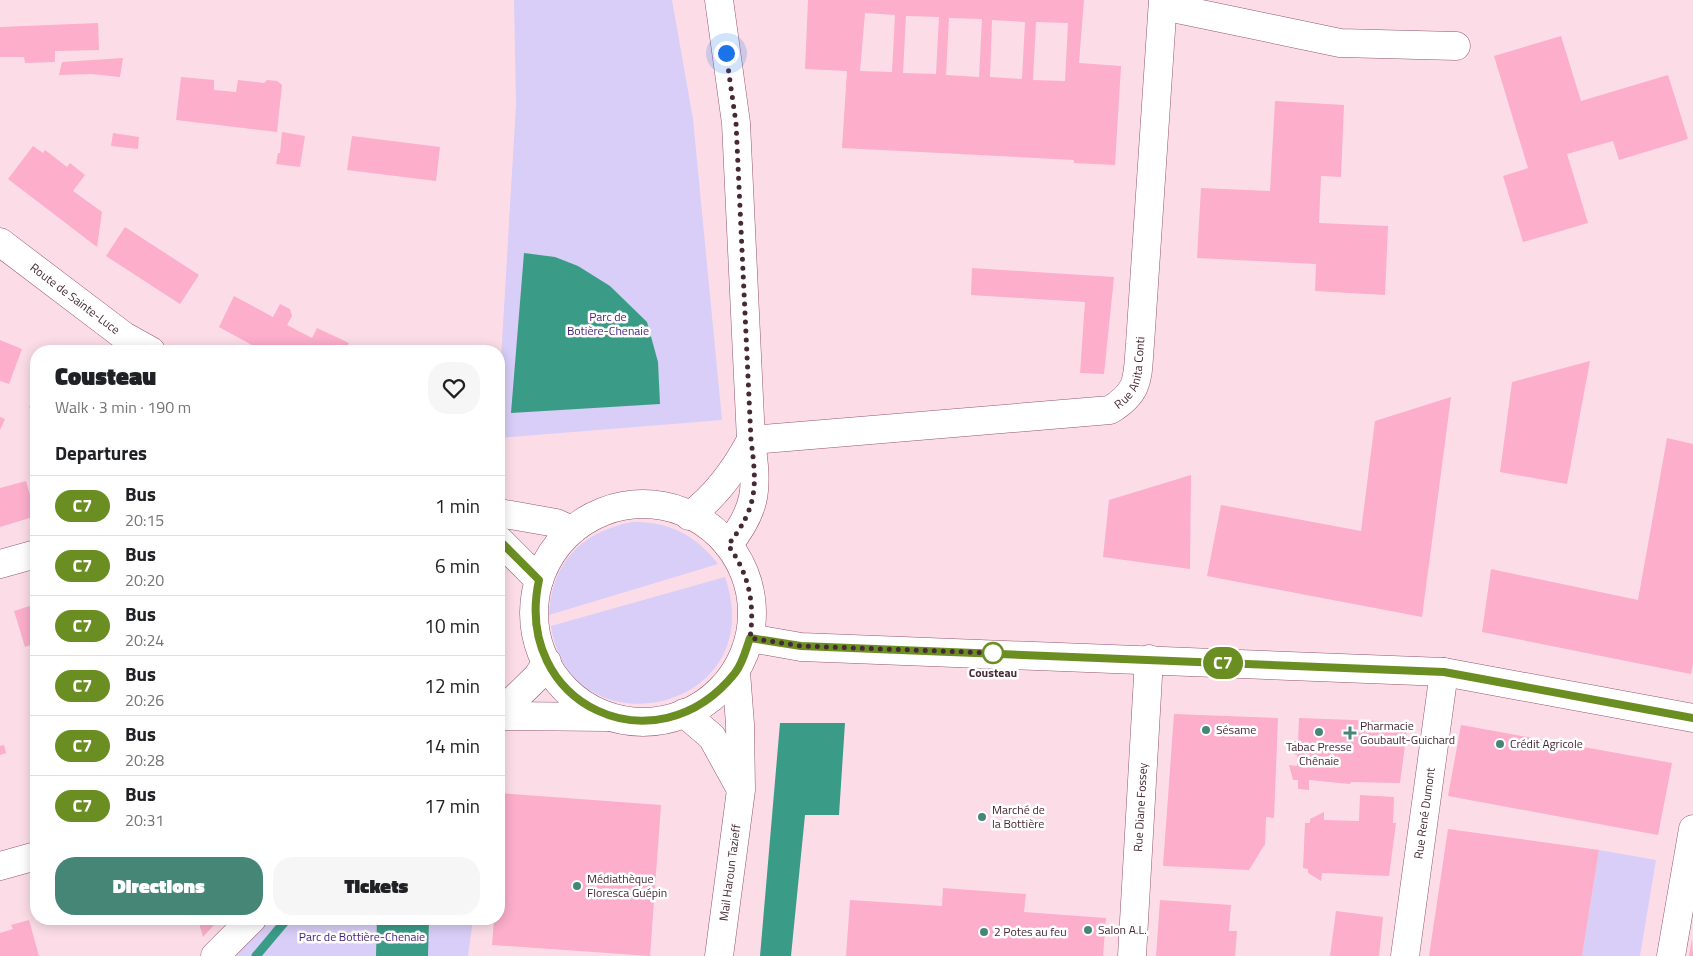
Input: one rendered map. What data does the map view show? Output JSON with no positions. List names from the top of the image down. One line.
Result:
{"streets":{"street":["Route de Sainte-Luce","Rue Anita Conti","Rue Diane Fossey","Rue René Dumont","Mail Haroun Tazieff"]},"parks":["Parc de Botière-Chenaie","Parc de Bottière-Chenaie"],"places":{"other":["Cousteau","Sésame","Tabac Presse Chênaie","Crédit Agricole","Marché de la Bottière","Médiathèque Floresca Guépin","Salon A.L.","2 Potes au feu"],"health":["Pharmacie Goubault-Guichard"]},"lines":["bus line C7"],"page":{"on_map":"C7","heading":[["Cousteau","Walk · 3 min · 190 m"],"Departures"],"list":[{"mark":"C7","name":"Bus","note":"20:15","value":"1 min"},{"mark":"C7","name":"Bus","note":"20:20","value":"6 min"},{"mark":"C7","name":"Bus","note":"20:24","value":"10 min"},{"mark":"C7","name":"Bus","note":"20:26","value":"12 min"},{"mark":"C7","name":"Bus","note":"20:28","value":"14 min"},{"mark":"C7","name":"Bus","note":"20:31","value":"17 min"}],"buttons":["Directions","Tickets"]}}
